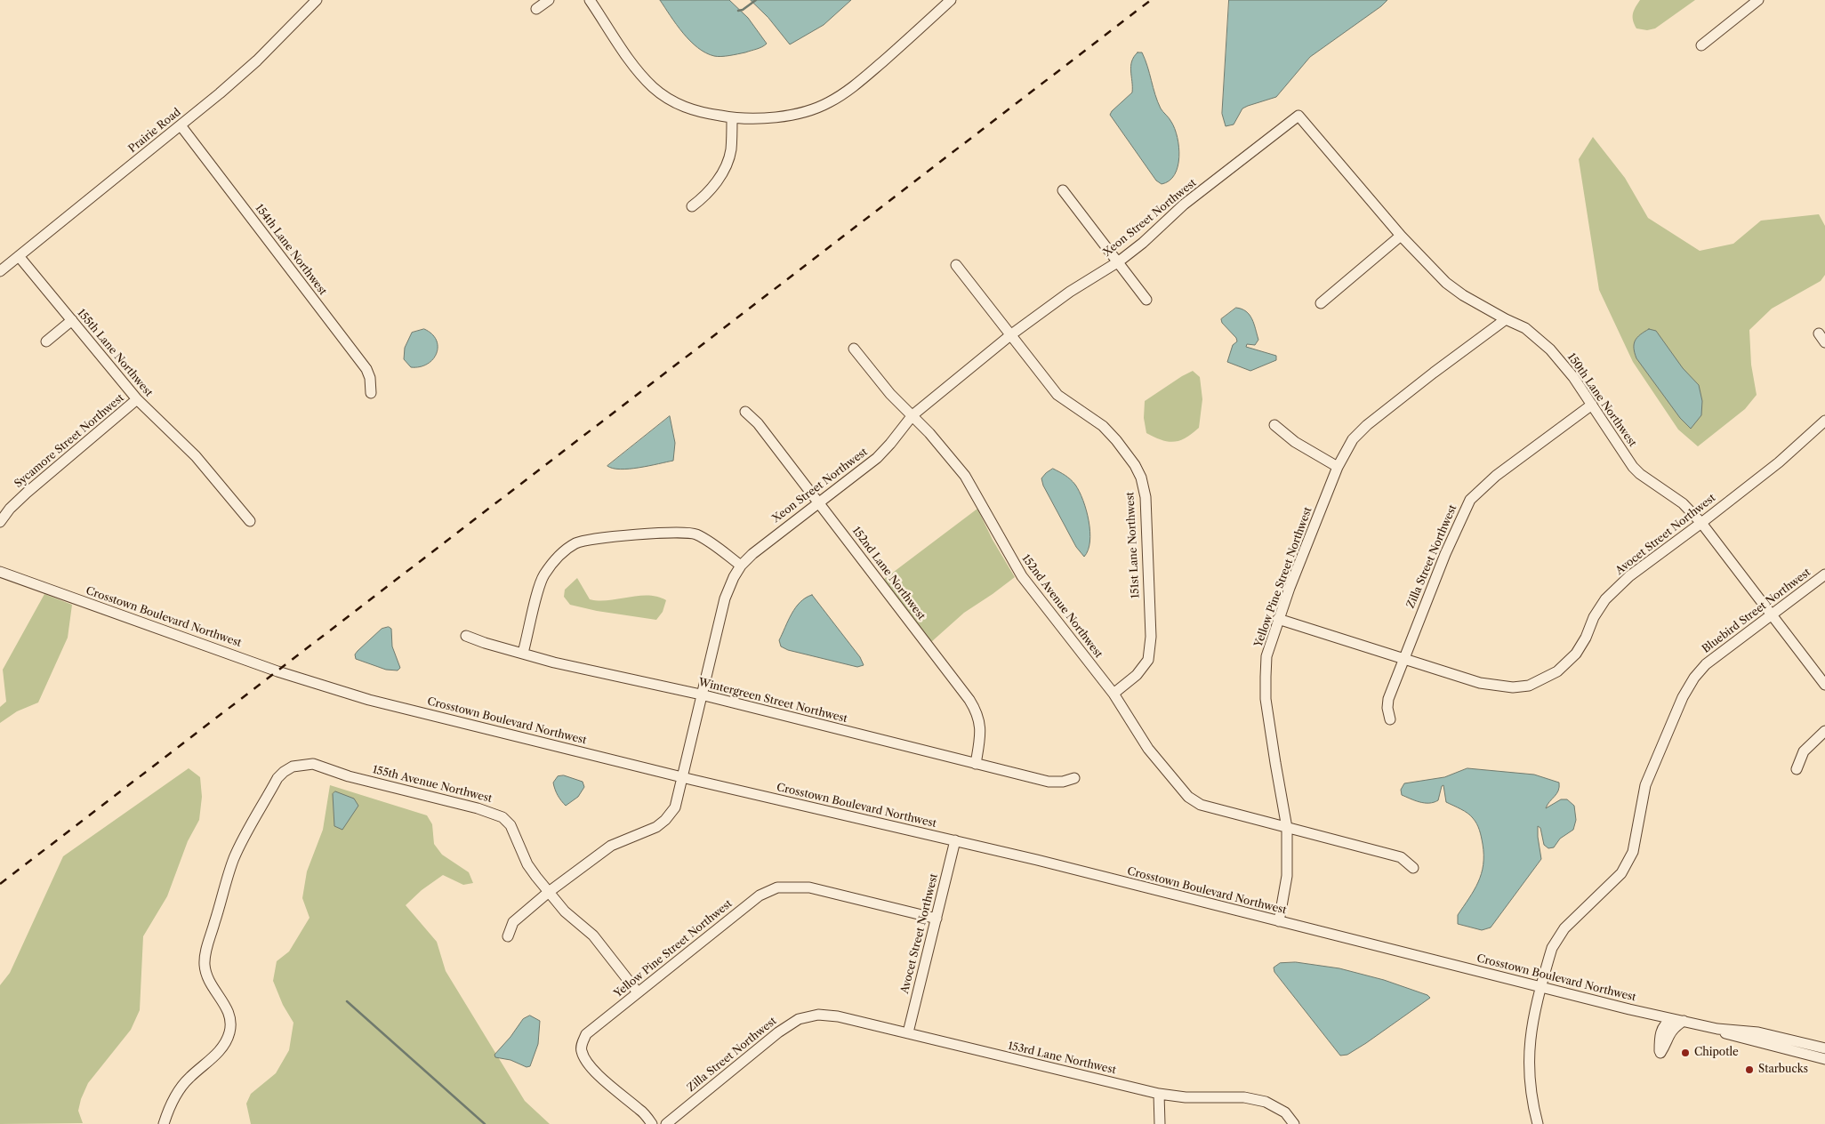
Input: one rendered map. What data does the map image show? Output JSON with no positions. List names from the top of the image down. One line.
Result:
{"streets":{"street":["Prairie Road","Xeon Street Northwest","154th Lane Northwest","155th Lane Northwest","150th Lane Northwest","Sycamore Street Northwest","Avocet Street Northwest","151st Lane Northwest","Zilla Street Northwest","152nd Lane Northwest","Yellow Pine Street Northwest","152nd Avenue Northwest","Bluebird Street Northwest","Crosstown Boulevard Northwest","Wintergreen Street Northwest","155th Avenue Northwest","153rd Lane Northwest"]},"crossings":[["Prairie Road","154th Lane Northwest"],["Prairie Road","155th Lane Northwest"],["Xeon Street Northwest","150th Lane Northwest"],["Xeon Street Northwest","151st Lane Northwest"],["Xeon Street Northwest","152nd Lane Northwest"],["Xeon Street Northwest","152nd Avenue Northwest"],["Xeon Street Northwest","Crosstown Boulevard Northwest"],["Xeon Street Northwest","Wintergreen Street Northwest"],["Xeon Street Northwest","155th Avenue Northwest"],["155th Lane Northwest","Sycamore Street Northwest"],["150th Lane Northwest","Avocet Street Northwest"],["150th Lane Northwest","Zilla Street Northwest"],["150th Lane Northwest","Yellow Pine Street Northwest"],["150th Lane Northwest","Bluebird Street Northwest"],["Avocet Street Northwest","Zilla Street Northwest"],["Avocet Street Northwest","Yellow Pine Street Northwest"],["Avocet Street Northwest","Crosstown Boulevard Northwest"],["Avocet Street Northwest","153rd Lane Northwest"],["151st Lane Northwest","152nd Avenue Northwest"],["Zilla Street Northwest","153rd Lane Northwest"],["152nd Lane Northwest","Wintergreen Street Northwest"],["Yellow Pine Street Northwest","152nd Avenue Northwest"],["Yellow Pine Street Northwest","Crosstown Boulevard Northwest"],["Yellow Pine Street Northwest","155th Avenue Northwest"],["Bluebird Street Northwest","Crosstown Boulevard Northwest"]],"places":["Chipotle","Starbucks"]}
